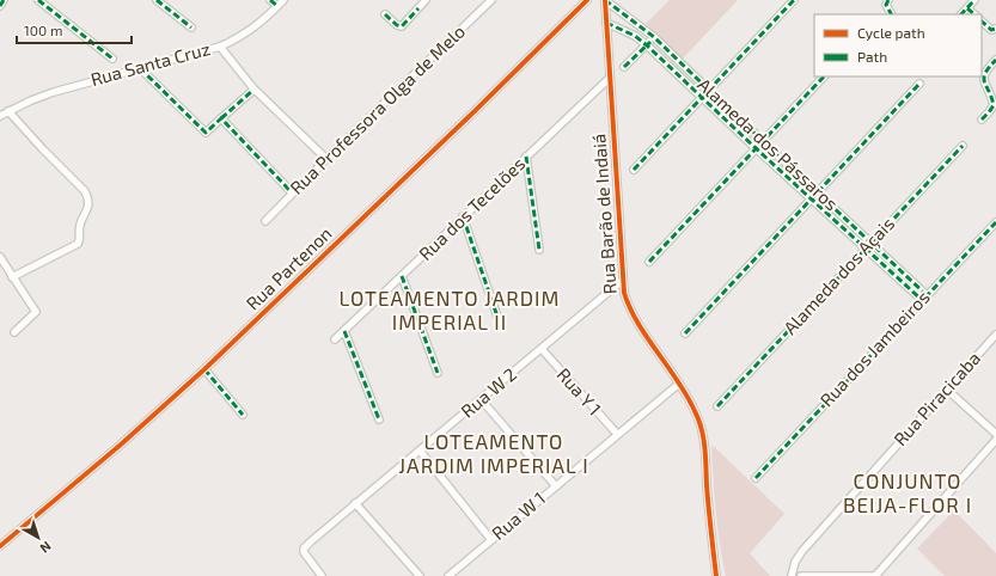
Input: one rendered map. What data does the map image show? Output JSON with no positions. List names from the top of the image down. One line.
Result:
{"streets":{"street":["Rua Santa Cruz","Rua Professora Olga de Melo","Alameda dos Pássaros","Rua dos Tecelões","Rua Barão de Indaiá","Rua Partenon","Alameda dos Açais","Rua dos Jambeiros","Rua Y 1","Rua W 2","Rua Piracicaba","Rua W 1"]},"crossings":[["Alameda dos Pássaros","Rua Barão de Indaiá"],["Alameda dos Pássaros","Alameda dos Açais"],["Alameda dos Pássaros","Rua dos Jambeiros"],["Rua dos Tecelões","Rua Barão de Indaiá"],["Rua Barão de Indaiá","Rua W 2"],["Rua Barão de Indaiá","Rua W 1"],["Rua Y 1","Rua W 2"],["Rua Y 1","Rua W 1"]],"districts":["LOTEAMENTO JARDIM IMPERIAL II","LOTEAMENTO JARDIM IMPERIAL I","CONJUNTO BEIJA-FLOR I"],"legend":["Cycle path","Path"],"scale_bar":"100 m","north":"bottom right"}
